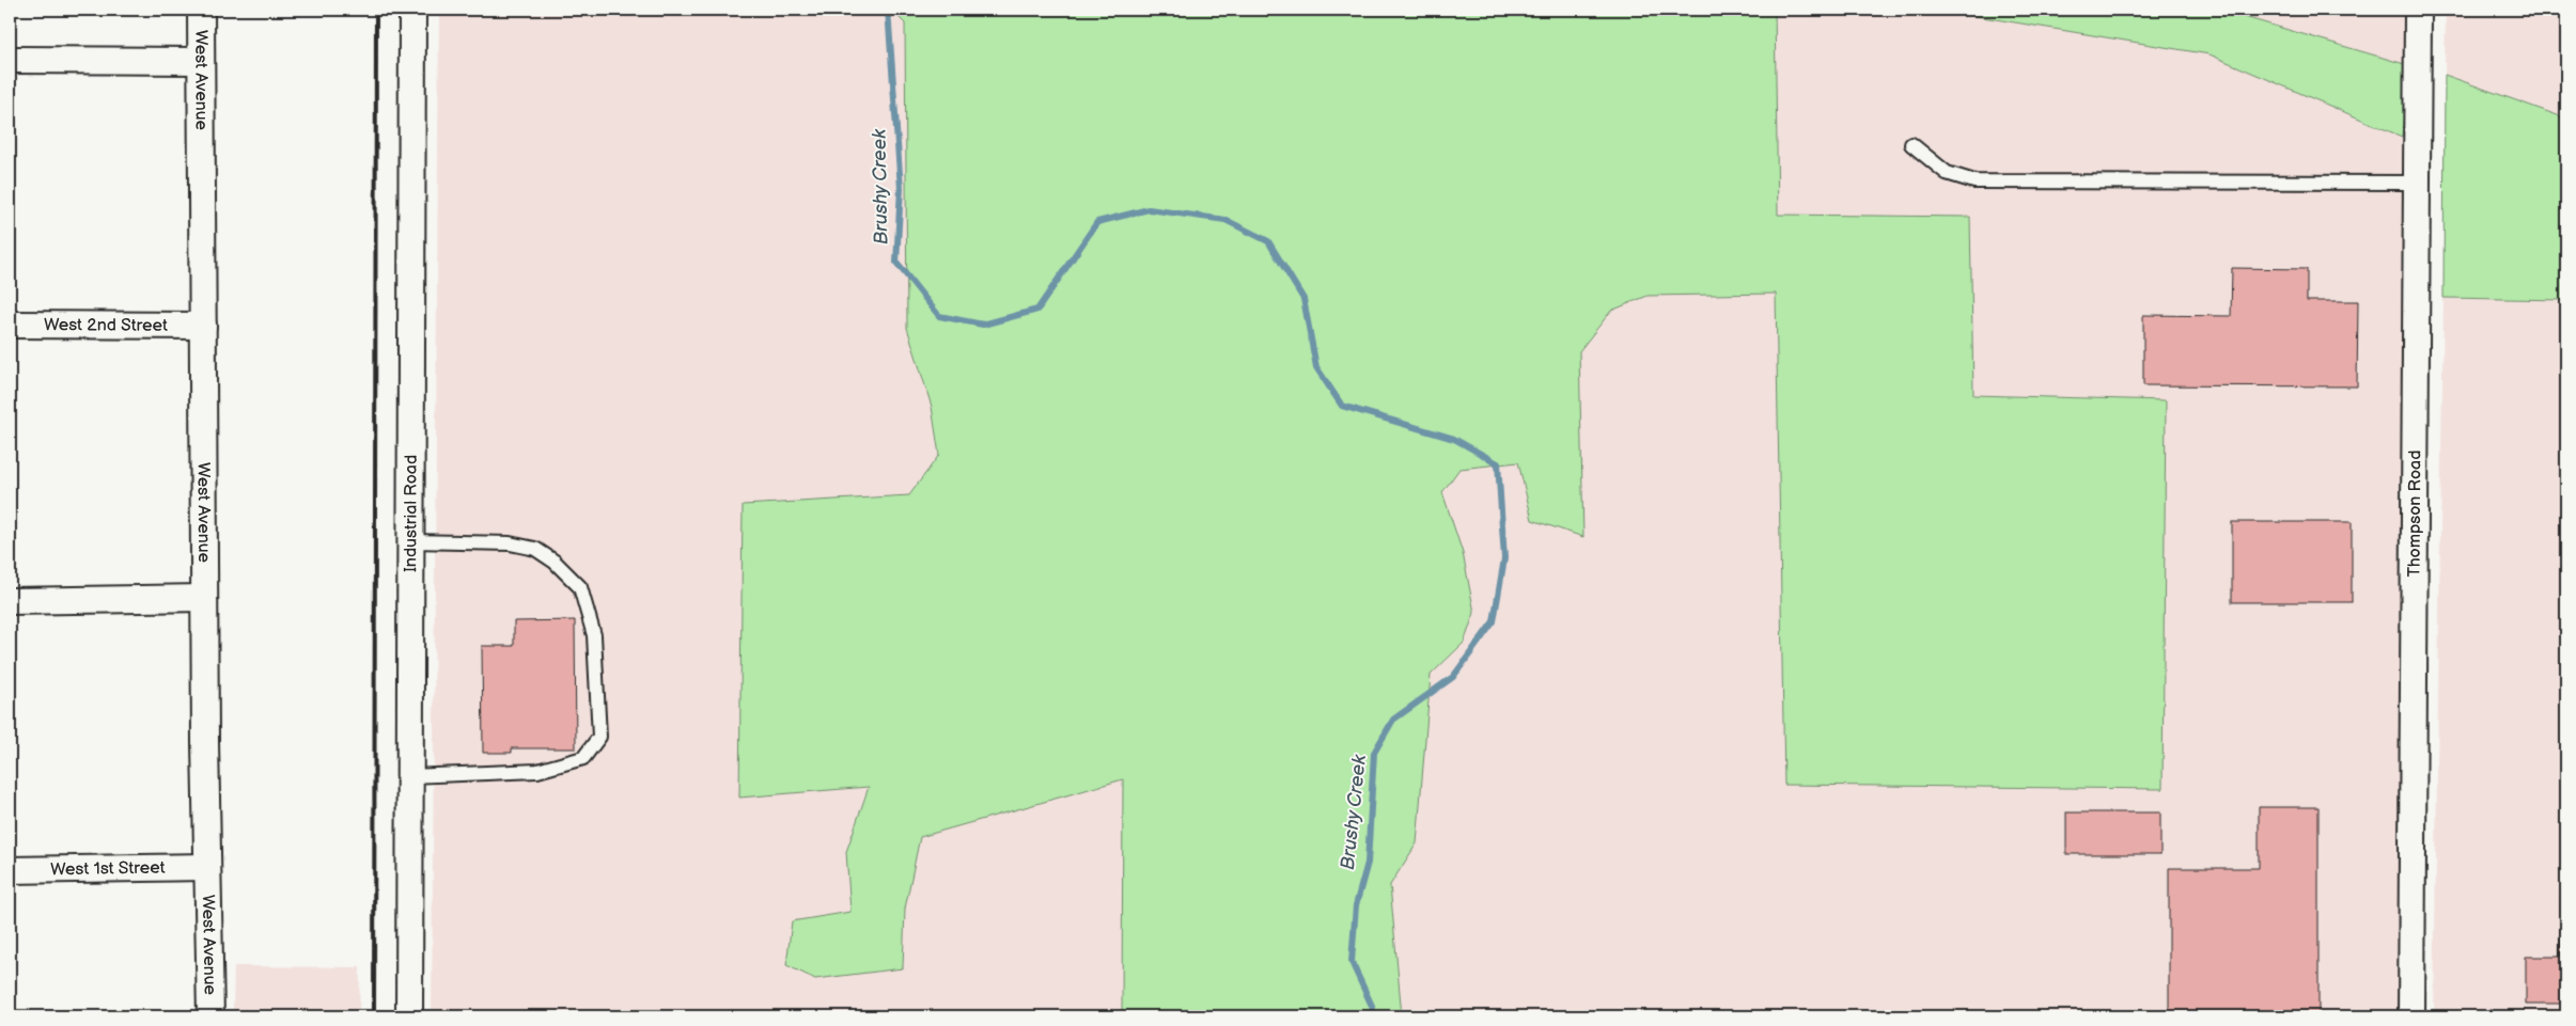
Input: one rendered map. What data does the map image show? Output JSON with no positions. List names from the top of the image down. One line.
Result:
{"streets":{"street":["West Avenue","West 2nd Street","Industrial Road","Thompson Road","West 1st Street"]},"crossings":[["West Avenue","West 2nd Street"],["West Avenue","West 1st Street"]],"water":["Brushy Creek"]}
